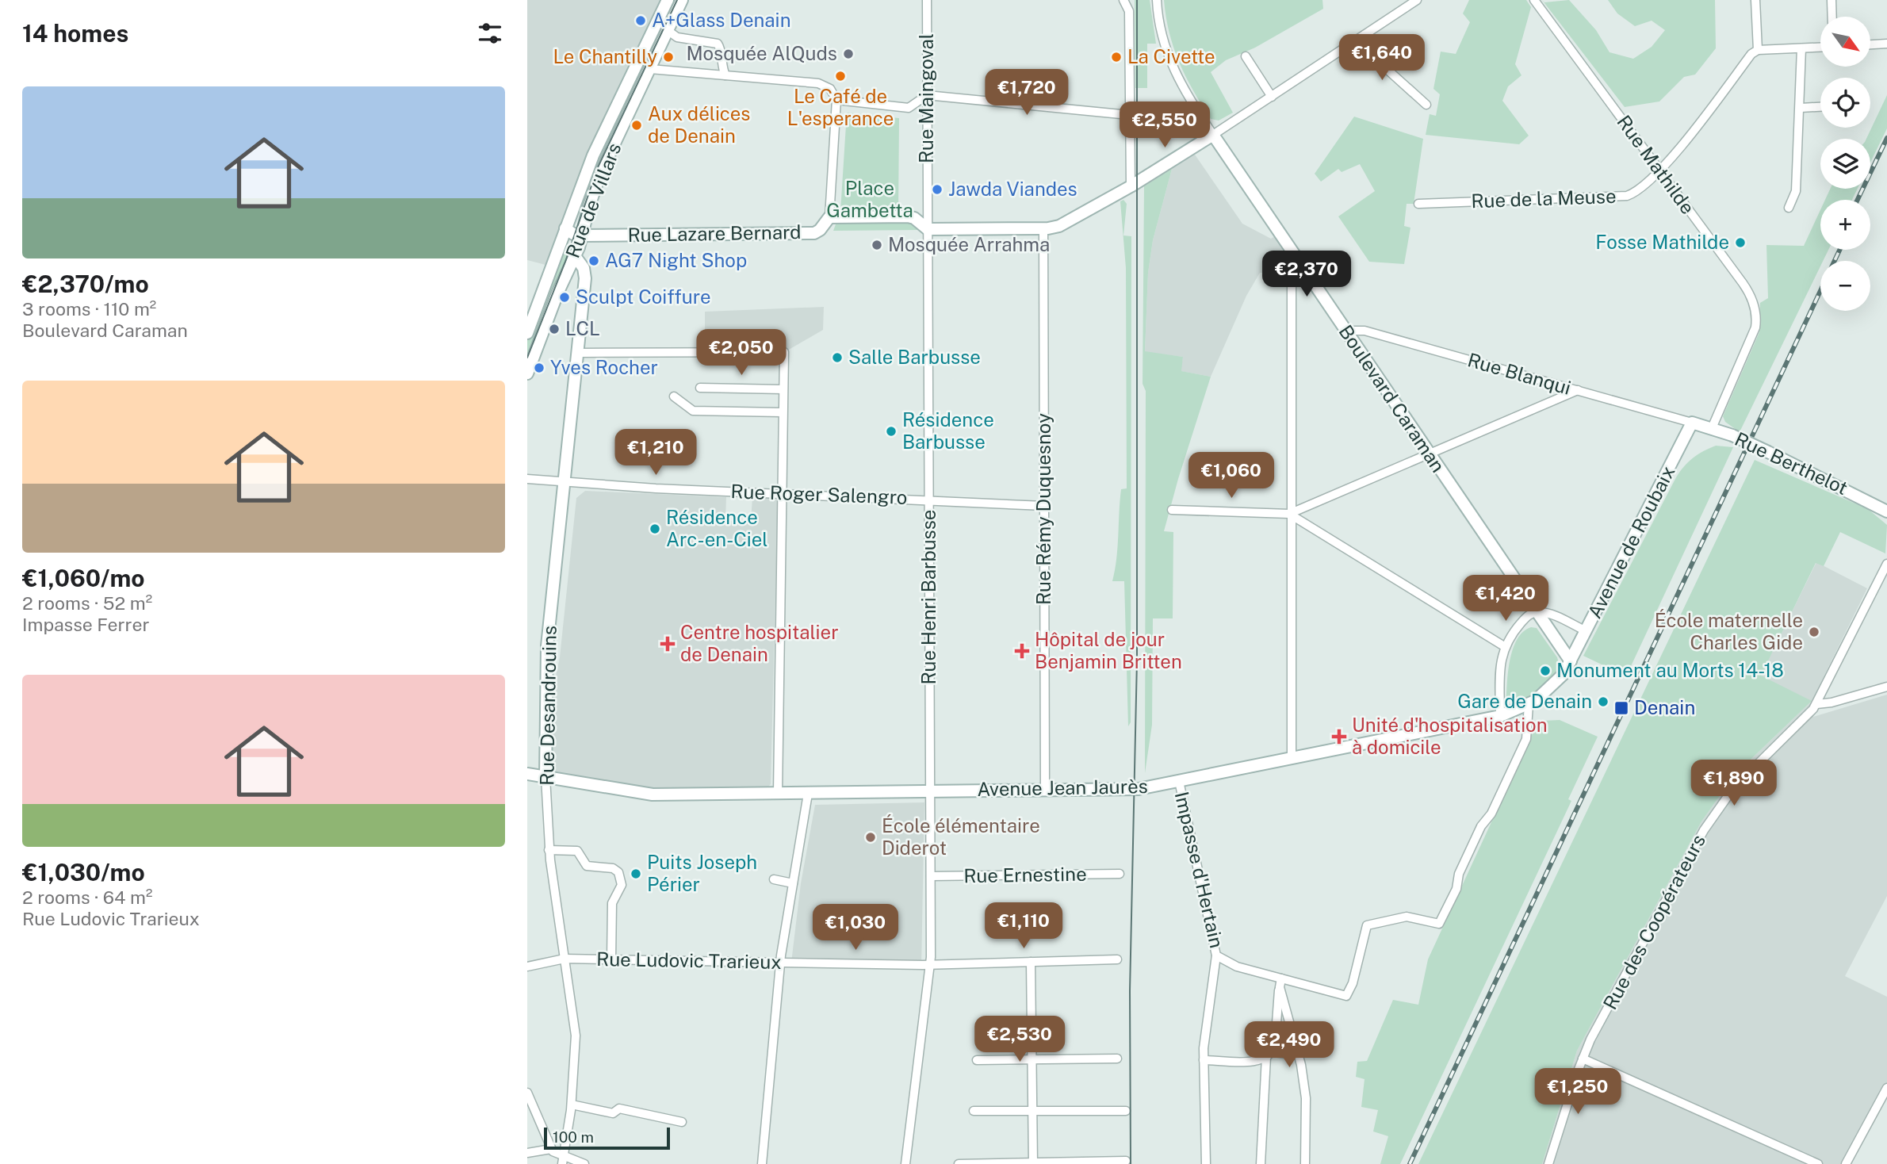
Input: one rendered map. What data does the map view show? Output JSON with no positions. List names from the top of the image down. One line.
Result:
{"streets":{"street":["Rue Maingoval","Rue Mathilde","Rue de la Meuse","Rue de Villars","Rue Lazare Bernard","Rue Blanqui","Boulevard Caraman","Rue Berthelot","Rue Roger Salengro","Rue Rémy Duquesnoy","Avenue de Roubaix","Rue Henri Barbusse","Rue Desandrouins","Avenue Jean Jaurès","Impasse d'Hertain","Rue Ernestine","Rue des Coopérateurs","Rue Ludovic Trarieux"]},"crossings":[["Rue Maingoval","Rue Lazare Bernard"],["Rue Maingoval","Rue Henri Barbusse"],["Rue Mathilde","Rue de la Meuse"],["Rue Mathilde","Rue Berthelot"],["Rue de Villars","Rue Lazare Bernard"],["Rue de Villars","Rue Desandrouins"],["Rue Lazare Bernard","Rue Henri Barbusse"],["Rue Blanqui","Boulevard Caraman"],["Rue Blanqui","Rue Berthelot"],["Rue Blanqui","Avenue de Roubaix"],["Boulevard Caraman","Avenue de Roubaix"],["Boulevard Caraman","Avenue Jean Jaurès"],["Rue Berthelot","Avenue de Roubaix"],["Rue Roger Salengro","Rue Rémy Duquesnoy"],["Rue Roger Salengro","Rue Henri Barbusse"],["Rue Roger Salengro","Rue Desandrouins"],["Rue Rémy Duquesnoy","Avenue Jean Jaurès"],["Avenue de Roubaix","Avenue Jean Jaurès"],["Rue Henri Barbusse","Avenue Jean Jaurès"],["Rue Henri Barbusse","Rue Ernestine"],["Rue Henri Barbusse","Rue Ludovic Trarieux"],["Rue Desandrouins","Avenue Jean Jaurès"],["Rue Desandrouins","Rue Ludovic Trarieux"],["Avenue Jean Jaurès","Impasse d'Hertain"]],"parks":["Place Gambetta"],"places":{"other":["A+Glass Denain","Mosquée AlQuds","Le Chantilly","La Civette","Le Café de L'esperance","Aux délices de Denain","Jawda Viandes","Fosse Mathilde","Mosquée Arrahma","AG7 Night Shop","Sculpt Coiffure","LCL","Salle Barbusse","Yves Rocher","Résidence Barbusse","Résidence Arc-en-Ciel","École maternelle Charles Gide","Monument au Morts 14-18","Gare de Denain","École élémentaire Diderot","Puits Joseph Périer"],"health":["Centre hospitalier de Denain","Hôpital de jour Benjamin Britten","Unité d'hospitalisation à domicile"],"transit":["Denain"]},"scale_bar":"100 m","north":"bottom right","page":{"heading":"14 homes","map_buttons":["+","−"],"price":["€1,640","€1,720","€2,550","€2,370","€2,050","€1,210","€1,060","€1,420","€1,890","€1,110","€1,030","€2,530","€2,490","€1,250"],"list":[{"name":"€2,370/mo","note":"3 rooms · 110 m² · Boulevard Caraman"},{"name":"€1,060/mo","note":"2 rooms · 52 m² · Impasse Ferrer"},{"name":"€1,030/mo","note":"2 rooms · 64 m² · Rue Ludovic Trarieux"}],"scale":"100 m"}}
